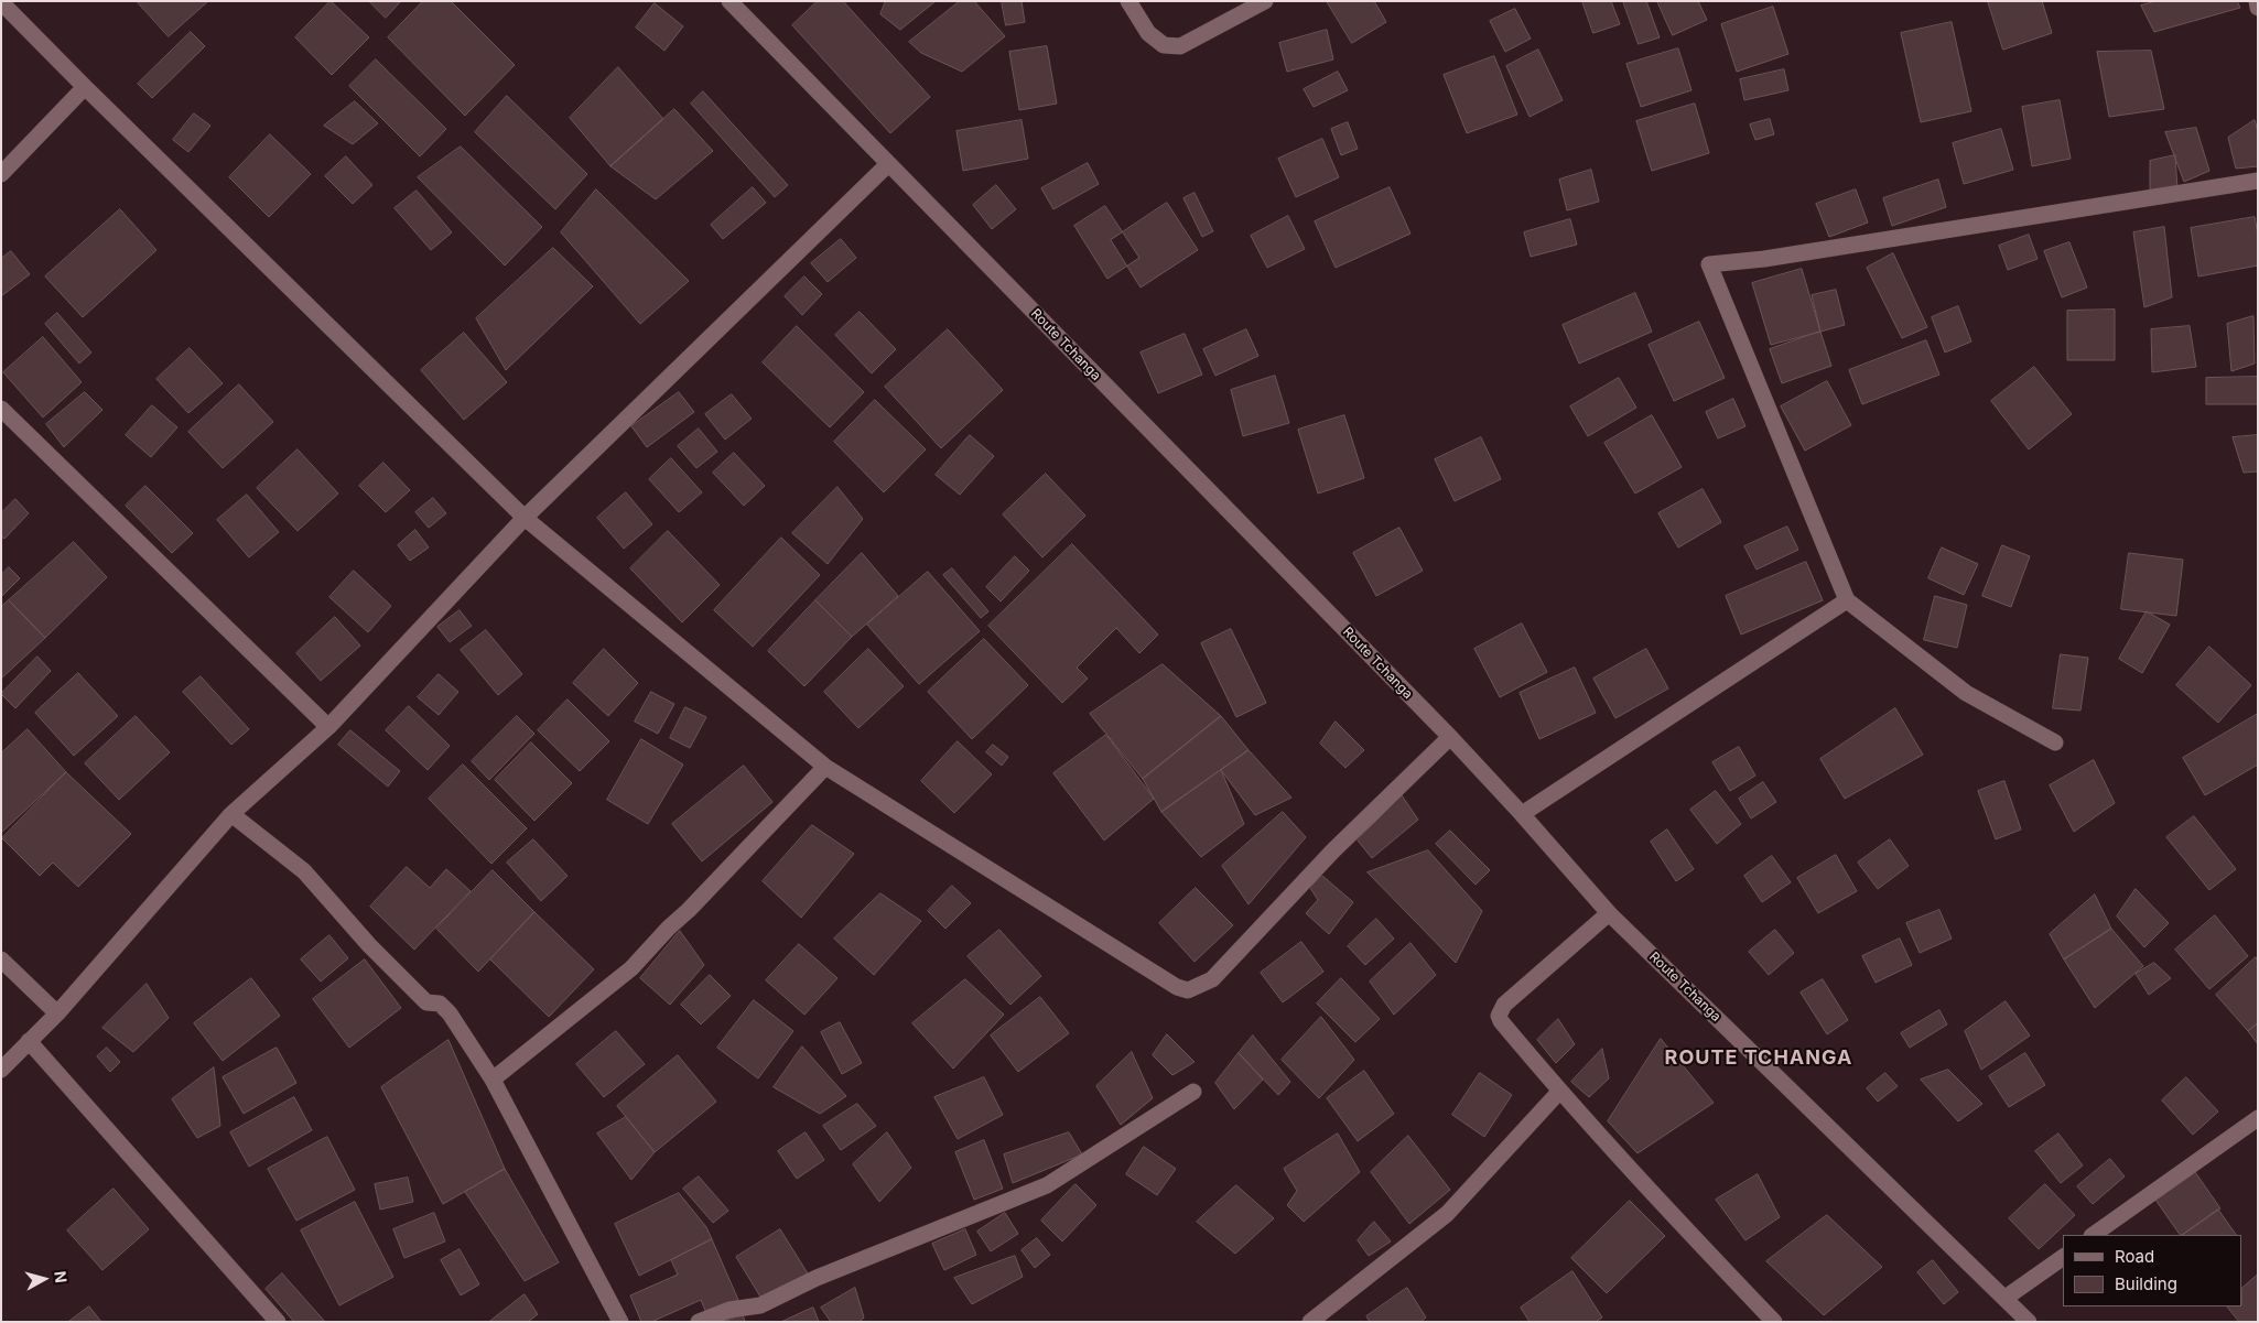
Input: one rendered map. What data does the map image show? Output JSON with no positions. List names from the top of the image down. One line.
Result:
{"streets":{"street":["Route Tchanga"]},"districts":["ROUTE TCHANGA"],"legend":["Road","Building"],"north":"right"}
